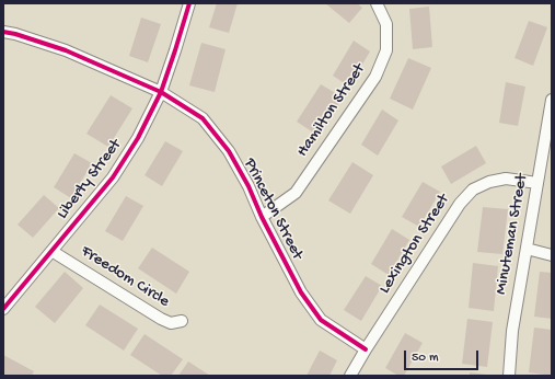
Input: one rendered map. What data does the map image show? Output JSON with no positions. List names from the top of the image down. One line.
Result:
{"streets":{"street":["Hamilton Street","Liberty Street","Princeton Street","Minuteman Street","Lexington Street","Freedom Circle"]},"crossings":[["Hamilton Street","Princeton Street"],["Liberty Street","Princeton Street"],["Liberty Street","Freedom Circle"],["Princeton Street","Lexington Street"],["Minuteman Street","Lexington Street"]],"scale_bar":"50 m"}
